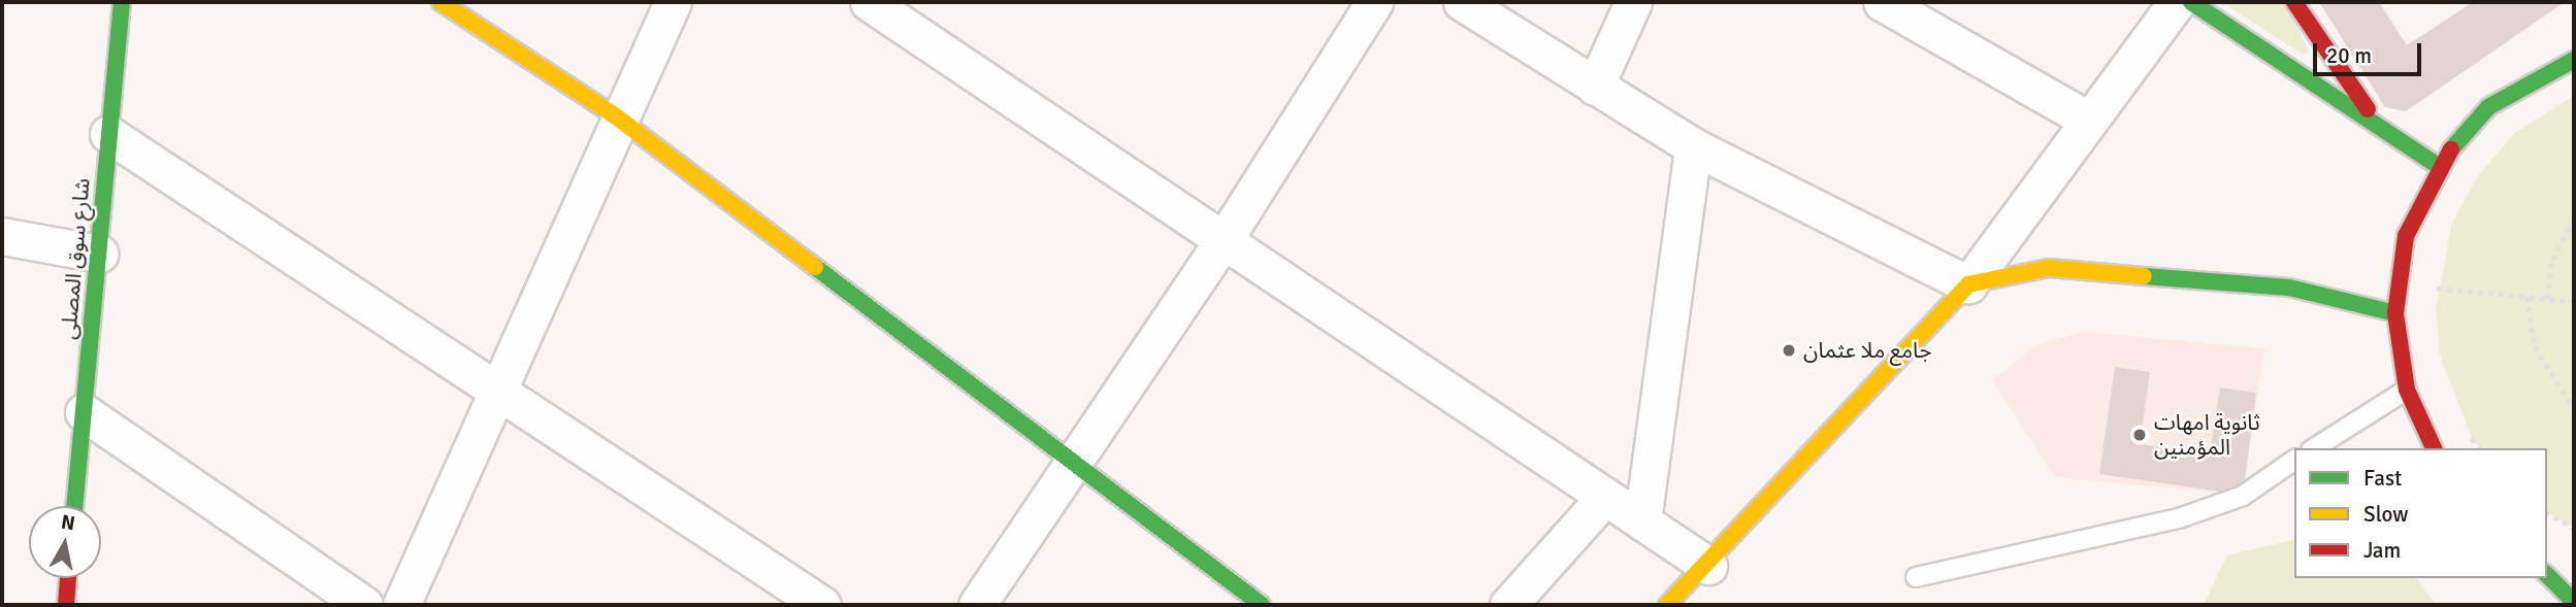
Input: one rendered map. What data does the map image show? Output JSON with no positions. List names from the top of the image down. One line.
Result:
{"streets":{"street":["شارع سوق المصلى"]},"places":["جامع ملا عثمان","ثانوية امهات المؤمنين"],"legend":["Fast","Slow","Jam"],"scale_bar":"20 m","north":"top"}
